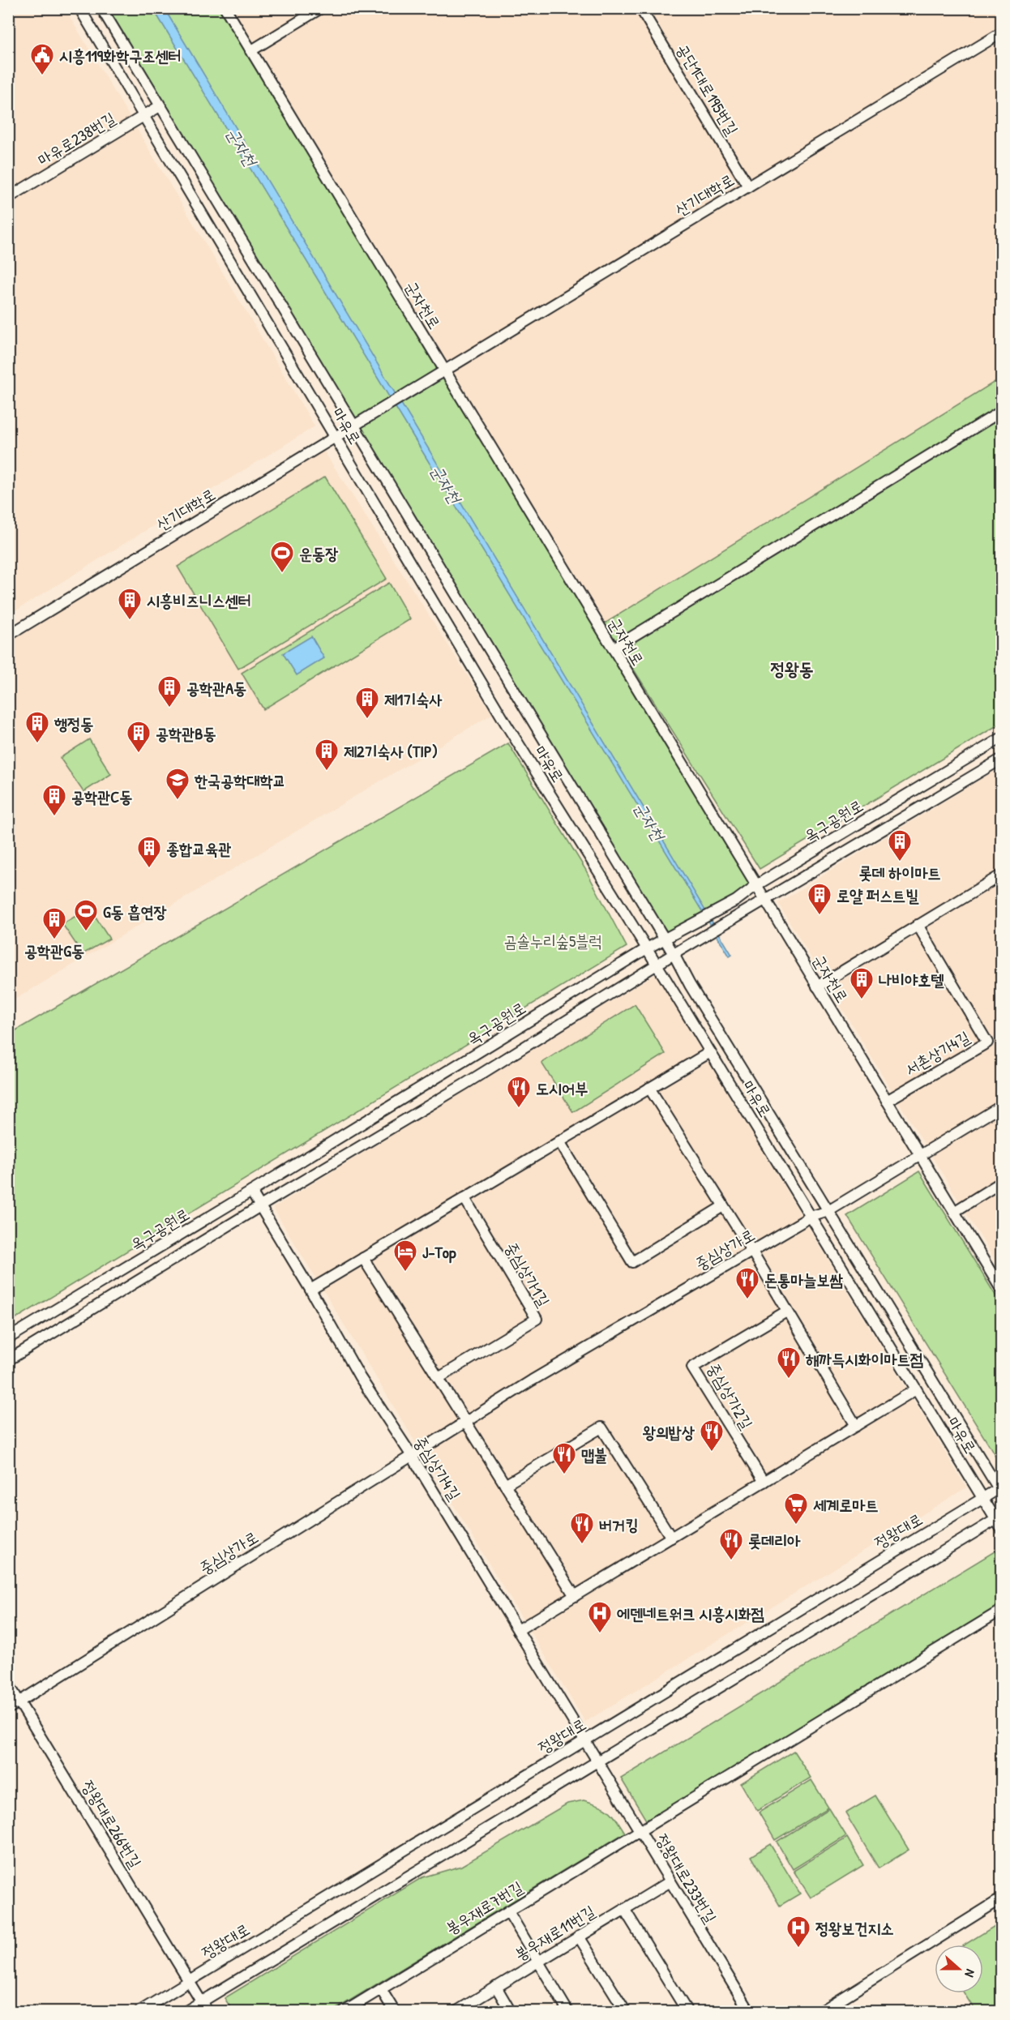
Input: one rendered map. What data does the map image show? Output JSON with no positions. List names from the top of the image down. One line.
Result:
{"streets":{"street":["공단1대로195번길","마유로238번길","산기대학로","군자천로","마유로","옥구공원로","서촌상가4길","중심상가로","중심상가1길","중심상가2길","중심상가4길","정왕대로","정왕대로266번길","정왕대로233번길","봉우재로7번길","봉우재로11번길"]},"crossings":[["공단1대로195번길","산기대학로"],["마유로238번길","마유로"],["산기대학로","군자천로"],["산기대학로","마유로"],["군자천로","옥구공원로"],["군자천로","서촌상가4길"],["군자천로","중심상가로"],["마유로","옥구공원로"],["마유로","중심상가로"],["마유로","정왕대로"],["옥구공원로","중심상가4길"],["중심상가로","중심상가4길"],["중심상가로","정왕대로266번길"],["중심상가4길","정왕대로"],["중심상가4길","정왕대로233번길"],["정왕대로","정왕대로266번길"],["정왕대로233번길","봉우재로7번길"],["정왕대로233번길","봉우재로11번길"]],"districts":["정왕동"],"water":["군자천"],"parks":["곰솔누리숲5블럭"],"places":{"public building":["시흥119화학구조센터"],"sports":["운동장","G동 흡연장"],"building":["시흥비즈니스센터","공학관A동","제1기숙사","행정동","공학관B동","제2기숙사 (TIP)","공학관C동","롯데 하이마트","종합교육관","로얄 퍼스트빌","공학관G동","나비야호텔"],"school or university":["한국공학대학교"],"restaurant":["도시어부","돈통마늘보쌈","해까득시화이마트점","왕의밥상","맵불","버거킹","롯데리아"],"hotel":["J-Top"],"supermarket":["세계로마트"],"hospital":["에덴네트워크 시흥시화점","정왕보건지소"]},"north":"right"}
